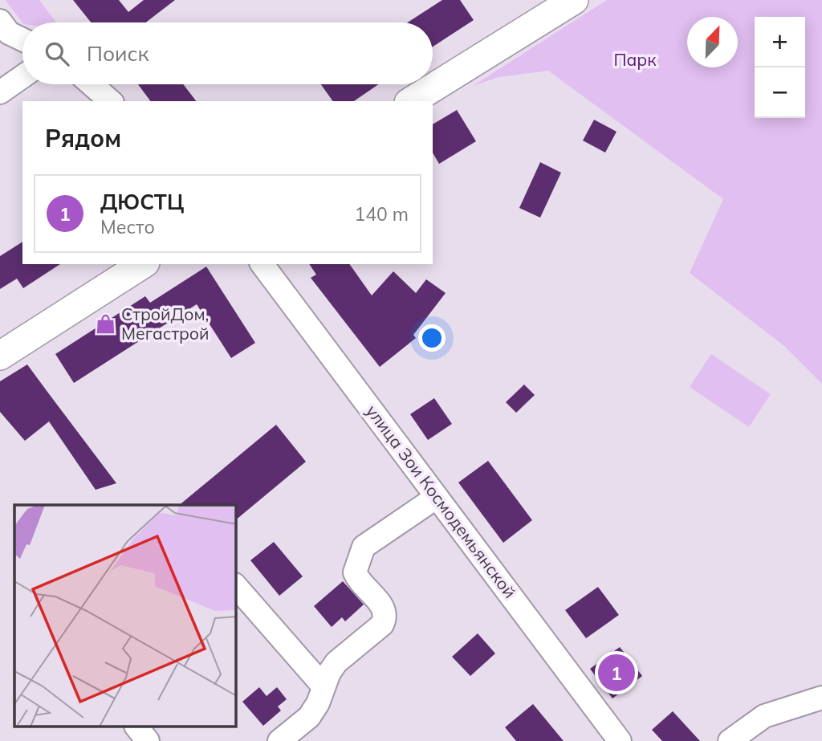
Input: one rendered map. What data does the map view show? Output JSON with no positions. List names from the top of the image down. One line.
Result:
{"streets":{"street":["улица Зои Космодемьянской"]},"parks":["Парк"],"places":{"shop":["СтройДом, Мегастрой"]},"north":"top right","page":{"map_buttons":["+","−"],"search":"Поиск","heading":"Рядом","list":[{"mark":"1","name":"ДЮСТЦ","note":"Место","value":"140 m"}],"pins":"1"}}
